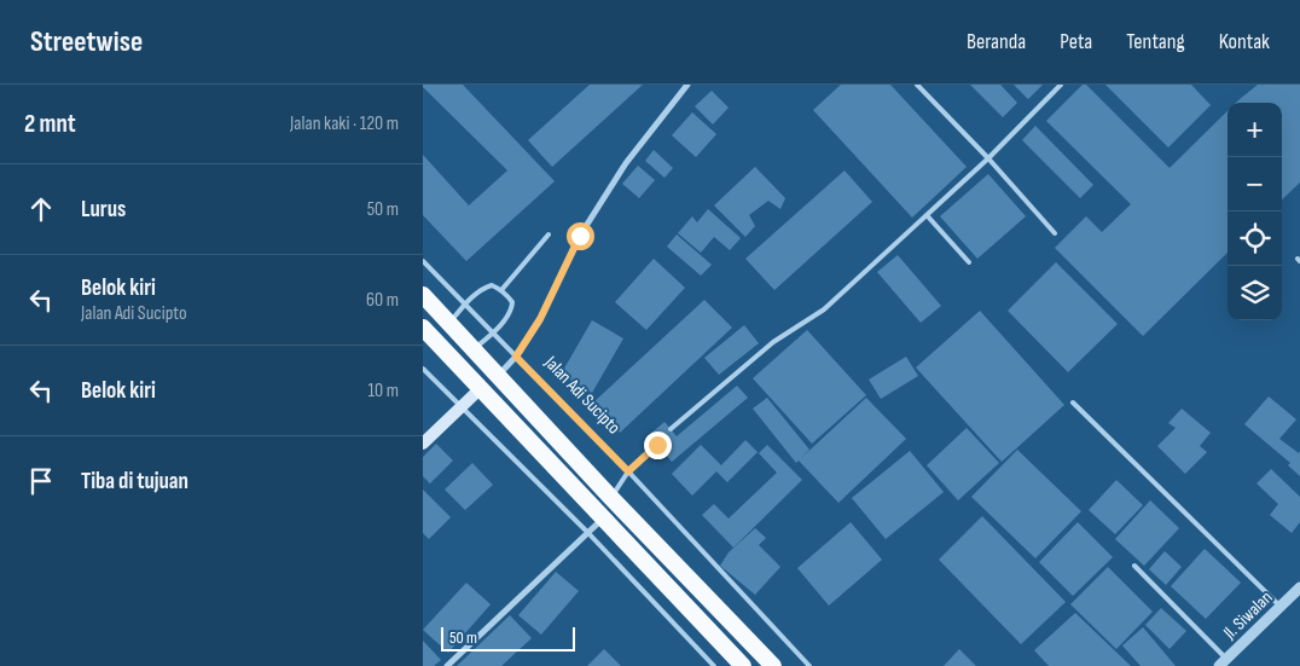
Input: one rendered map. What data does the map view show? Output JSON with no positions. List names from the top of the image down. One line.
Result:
{"streets":{"street":["Jl. Siwalan"],"lane":["Jalan Adi Sucipto"]},"scale_bar":"50 m","page":{"header":"Streetwise","nav":["Beranda","Peta","Tentang","Kontak"],"heading":["2 mnt","Jalan kaki · 120 m"],"map_buttons":["+","−"],"list":[["Lurus","50 m"],["Belok kiri","Jalan Adi Sucipto","60 m"],["Belok kiri","10 m"],"Tiba di tujuan"],"scale":"50 m"}}
